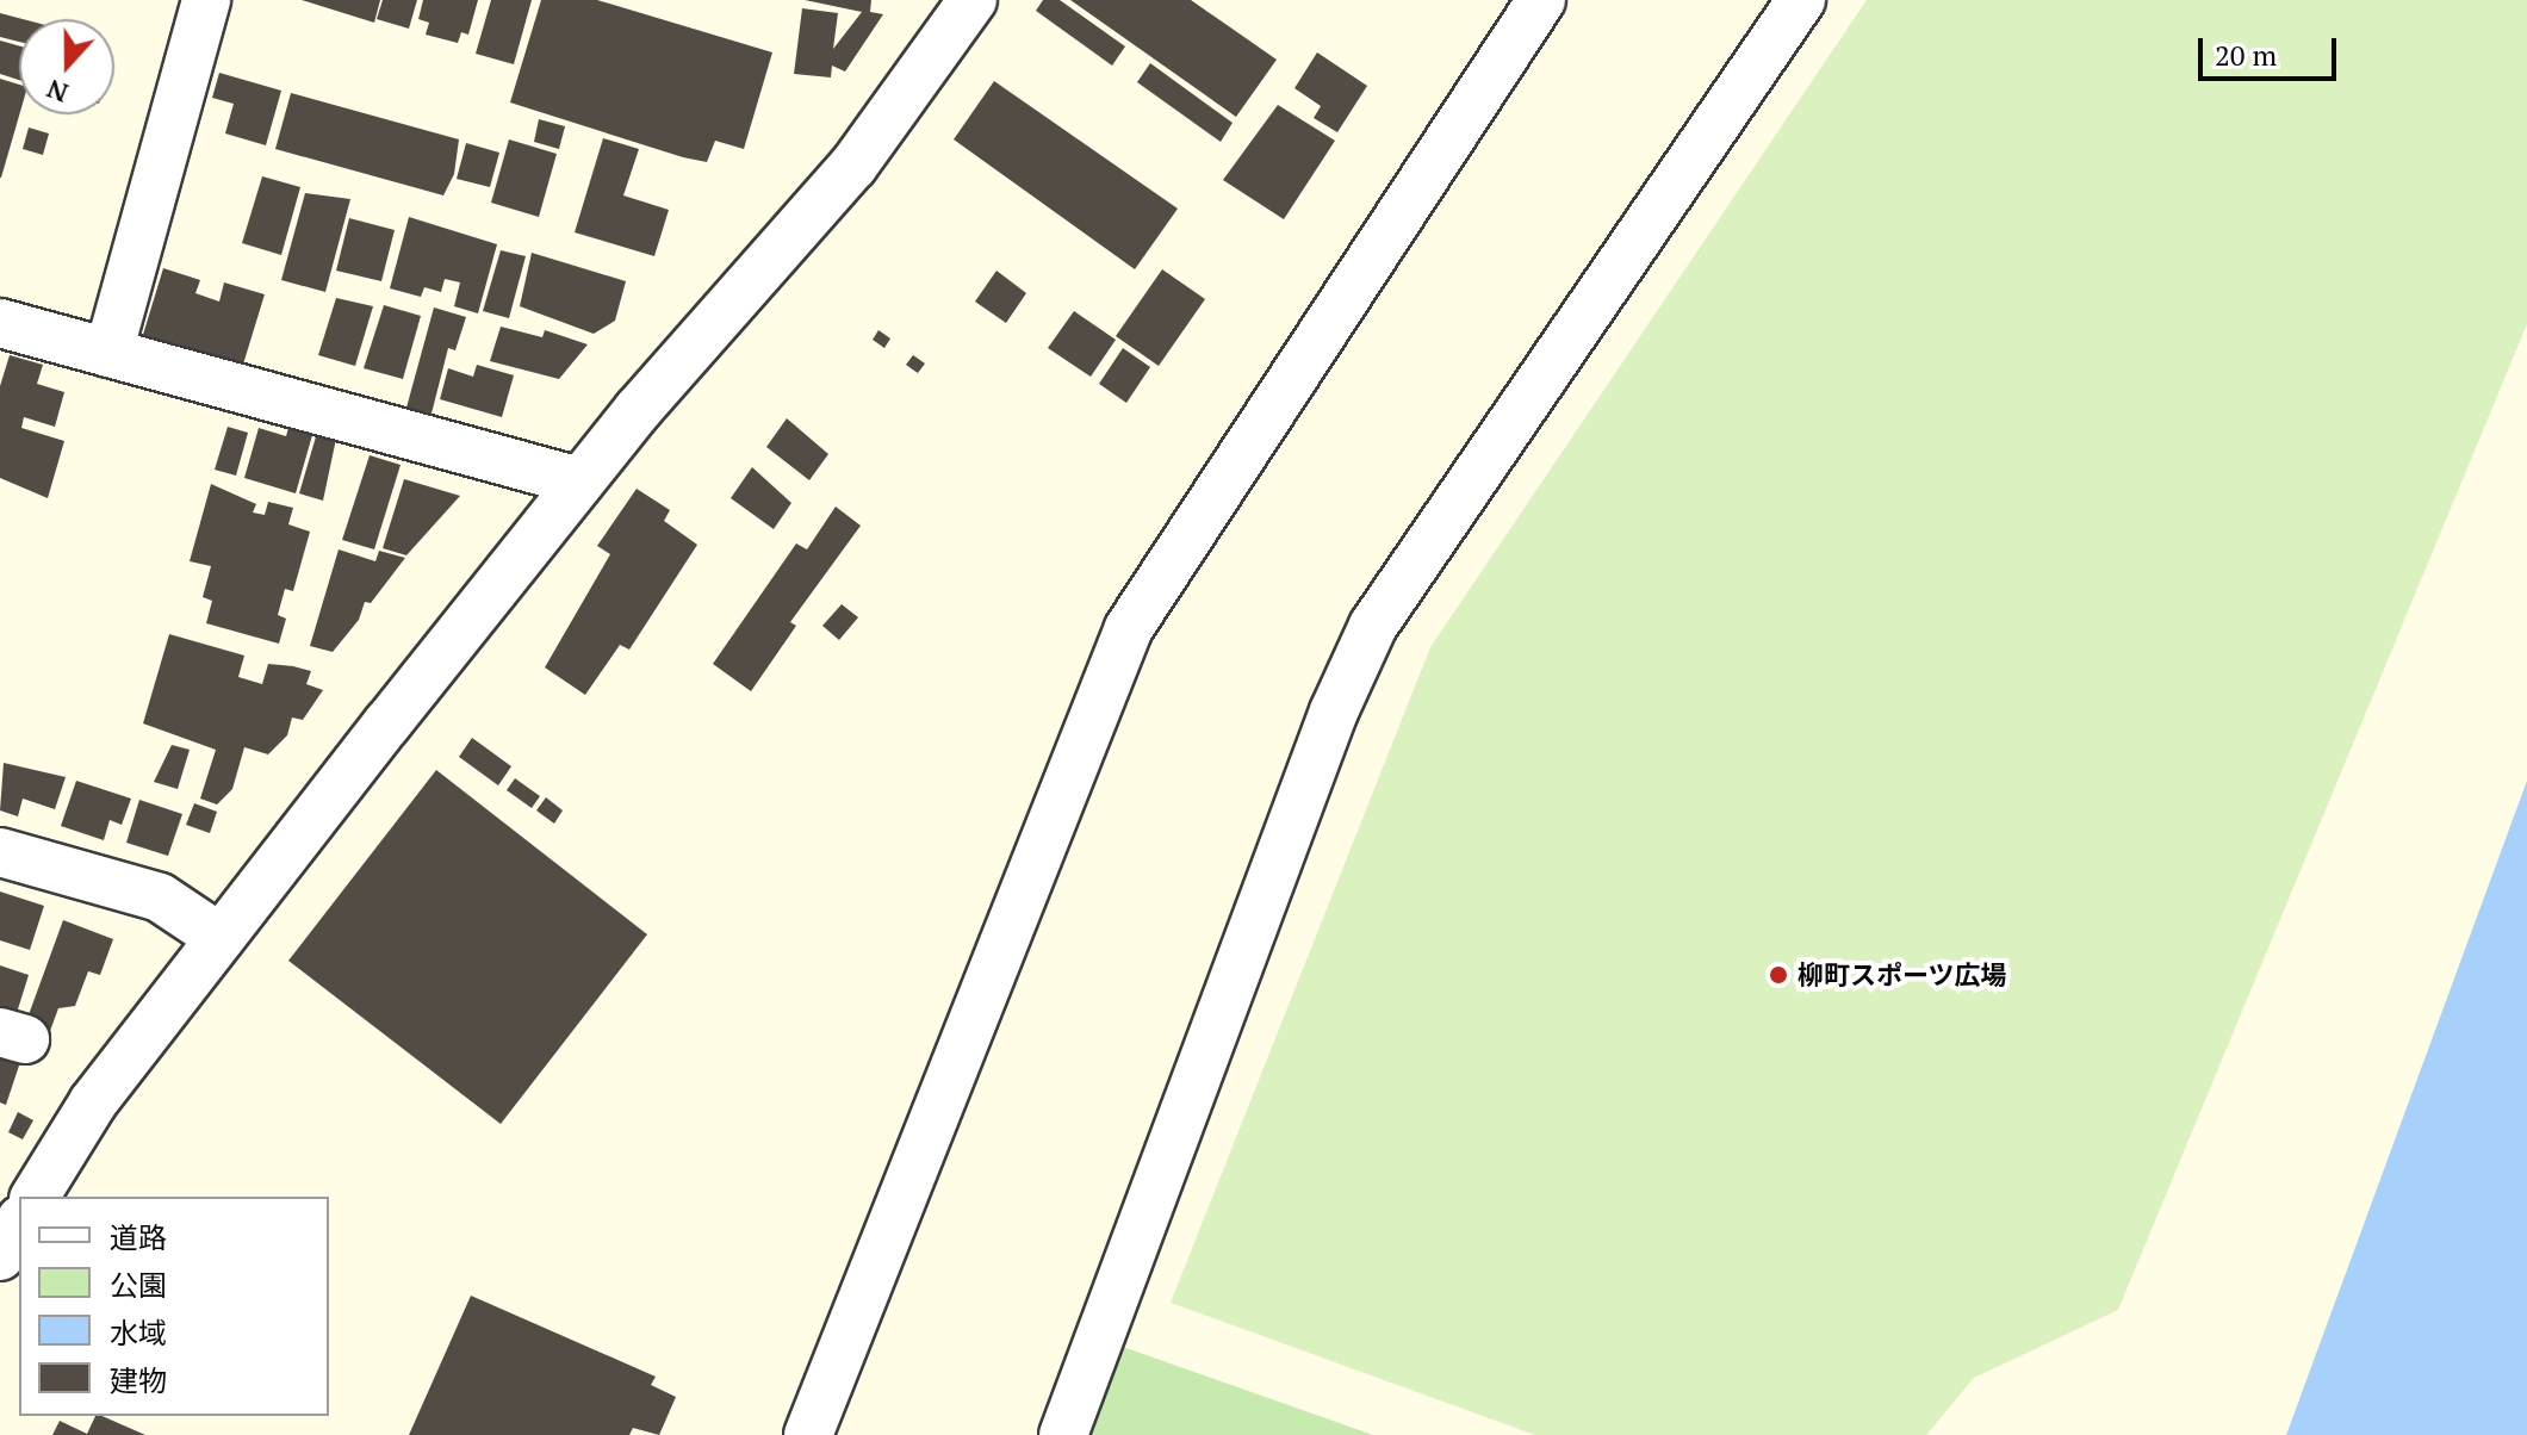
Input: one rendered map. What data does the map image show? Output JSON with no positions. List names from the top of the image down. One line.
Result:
{"places":["柳町スポーツ広場"],"legend":["道路","公園","水域","建物"],"scale_bar":"20 m","north":"bottom"}
